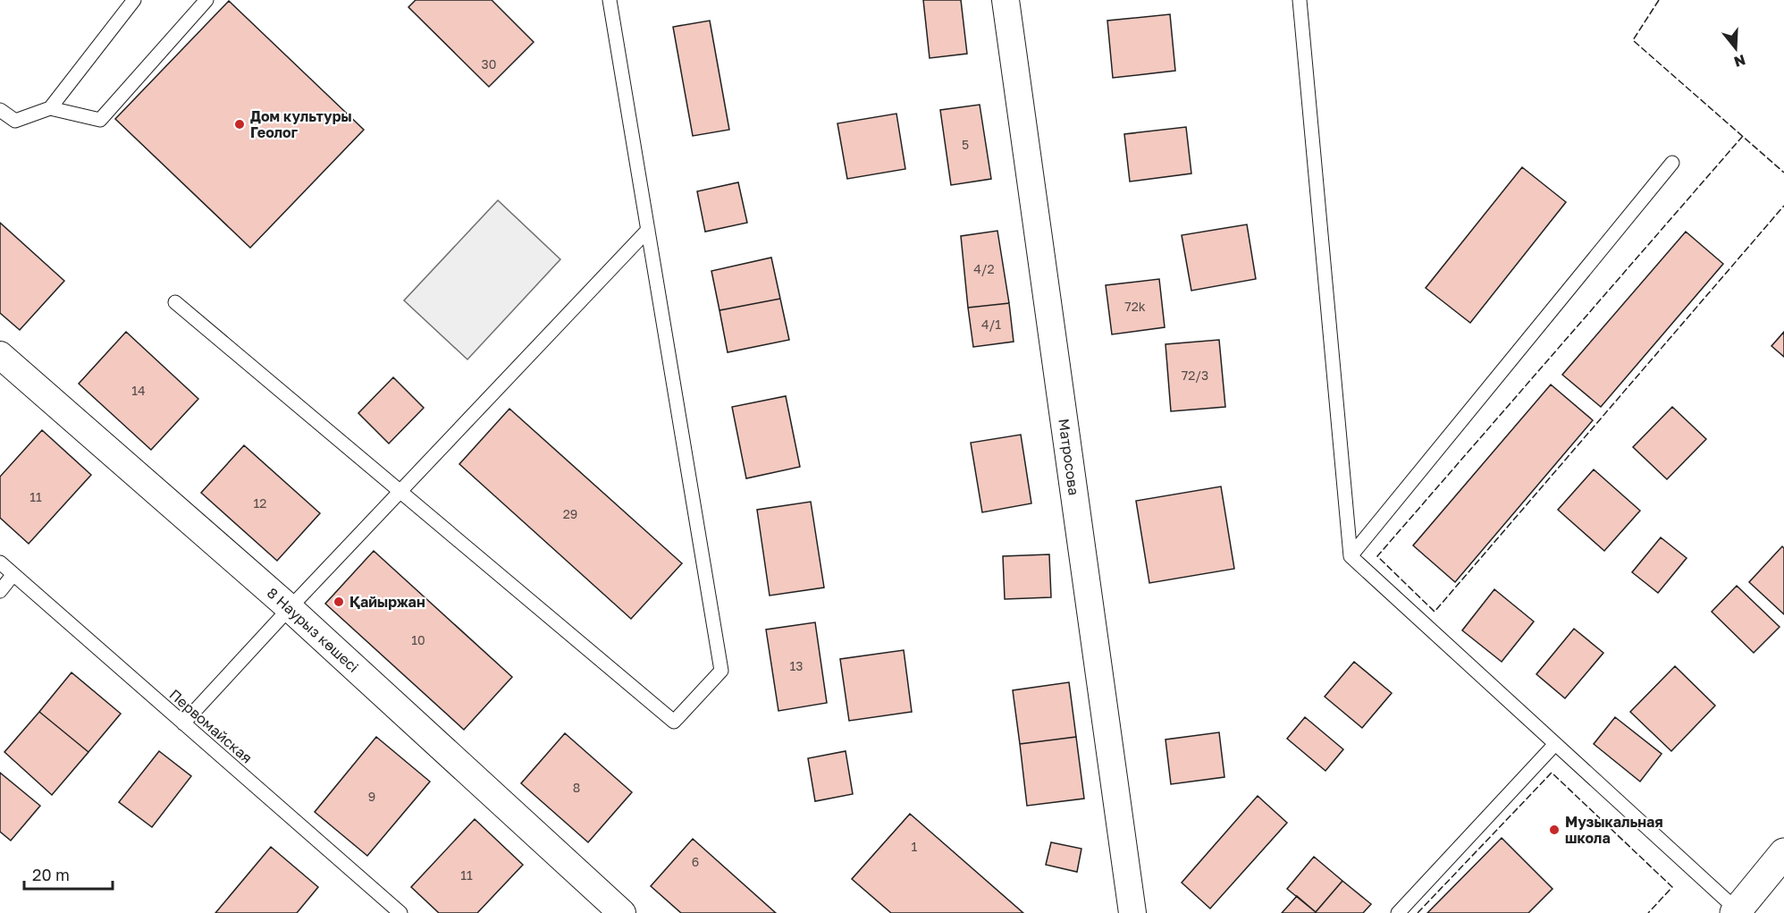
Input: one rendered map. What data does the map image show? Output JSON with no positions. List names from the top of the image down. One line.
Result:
{"streets":{"street":["Матросова","8 Наурыз көшесі"],"lane":["Первомайская"]},"places":["Дом культуры Геолог","Қайыржан","Музыкальная школа"],"house_numbers":["30","5","4/2","72k","4/1","72/3","14","11","12","29","10","13","8","9","1","6","11"],"scale_bar":"20 m","north":"bottom"}
